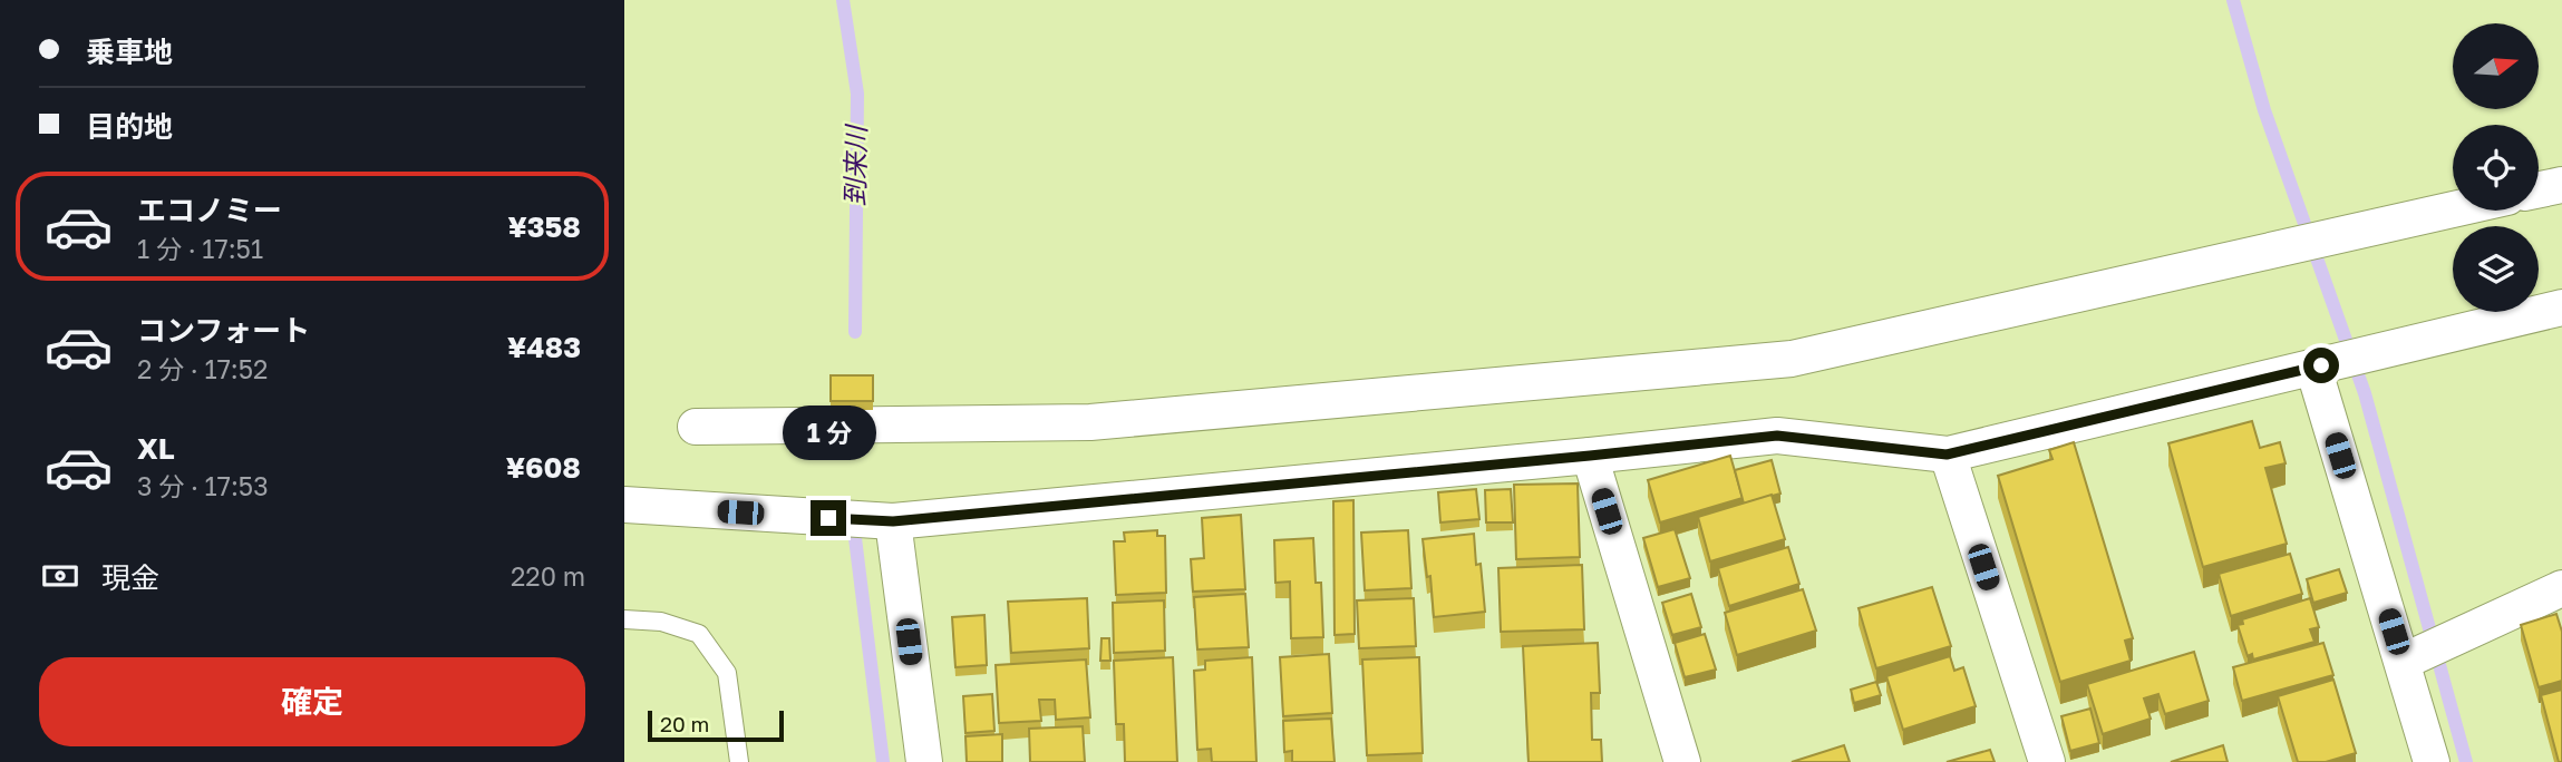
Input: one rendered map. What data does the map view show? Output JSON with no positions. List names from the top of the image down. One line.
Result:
{"water":["到来川"],"scale_bar":"20 m","north":"right","page":{"banner":["乗車地","目的地"],"list":[{"name":"エコノミー","note":"1 分 · 17:51","value":"¥358"},{"name":"コンフォート","note":"2 分 · 17:52","value":"¥483"},{"name":"XL","note":"3 分 · 17:53","value":"¥608"}],"bubble":"1 分","pay":["現金","220 m"],"buttons":"確定","scale":"20 m"}}
